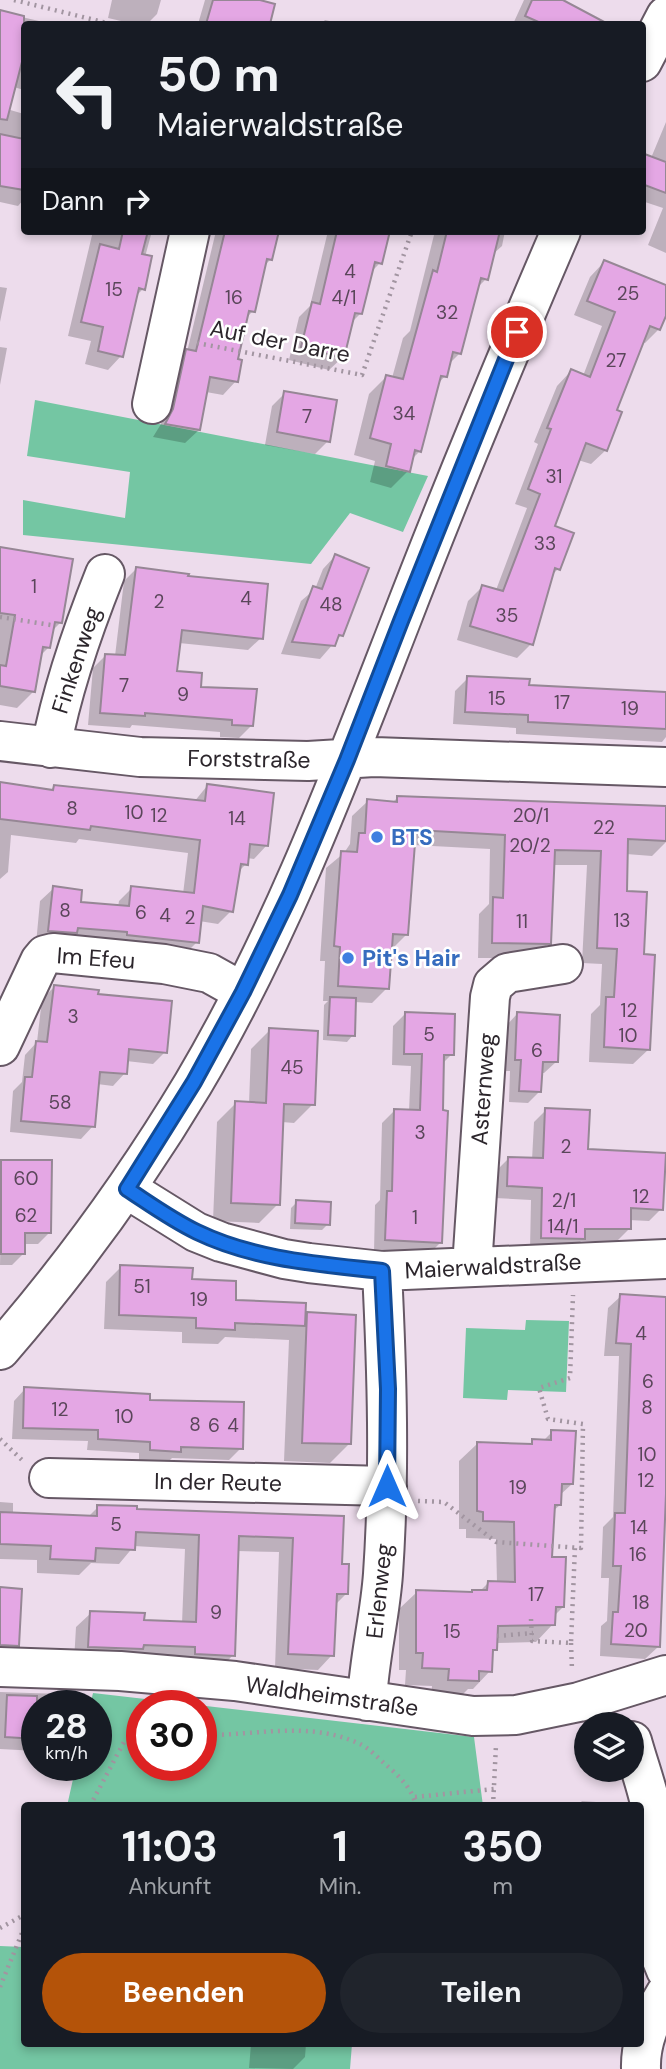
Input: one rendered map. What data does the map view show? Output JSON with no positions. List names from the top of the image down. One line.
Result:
{"streets":{"street":["Finkenweg","Forststraße","Im Efeu","Asternweg","Maierwaldstraße","In der Reute","Erlenweg","Waldheimstraße"],"path":["Auf der Darre"]},"crossings":[["Finkenweg","Forststraße"],["Asternweg","Maierwaldstraße"],["Maierwaldstraße","Erlenweg"],["In der Reute","Erlenweg"],["Erlenweg","Waldheimstraße"]],"places":["BTS","Pit's Hair"],"house_numbers":["4","15","25","16","4/1","32","27","34","7","31","33","1","4","2","48","35","7","9","15","17","19","8","10","12","20/1","14","22","20/2","8","6","4","2","13","11","12","3","5","10","6","45","58","3","2","60","12","2/1","62","1","14/1","51","19","4","6","8","12","10","8","6","4","10","12","19","5","14","16","17","18","9","20","15"],"page":{"turn":["50 m","Maierwaldstraße"],"then":"Dann","speed":"28 km/h","limit":"30","eta":["11:03","Ankunft","1","Min.","350","m"],"buttons":["Beenden","Teilen"]}}
